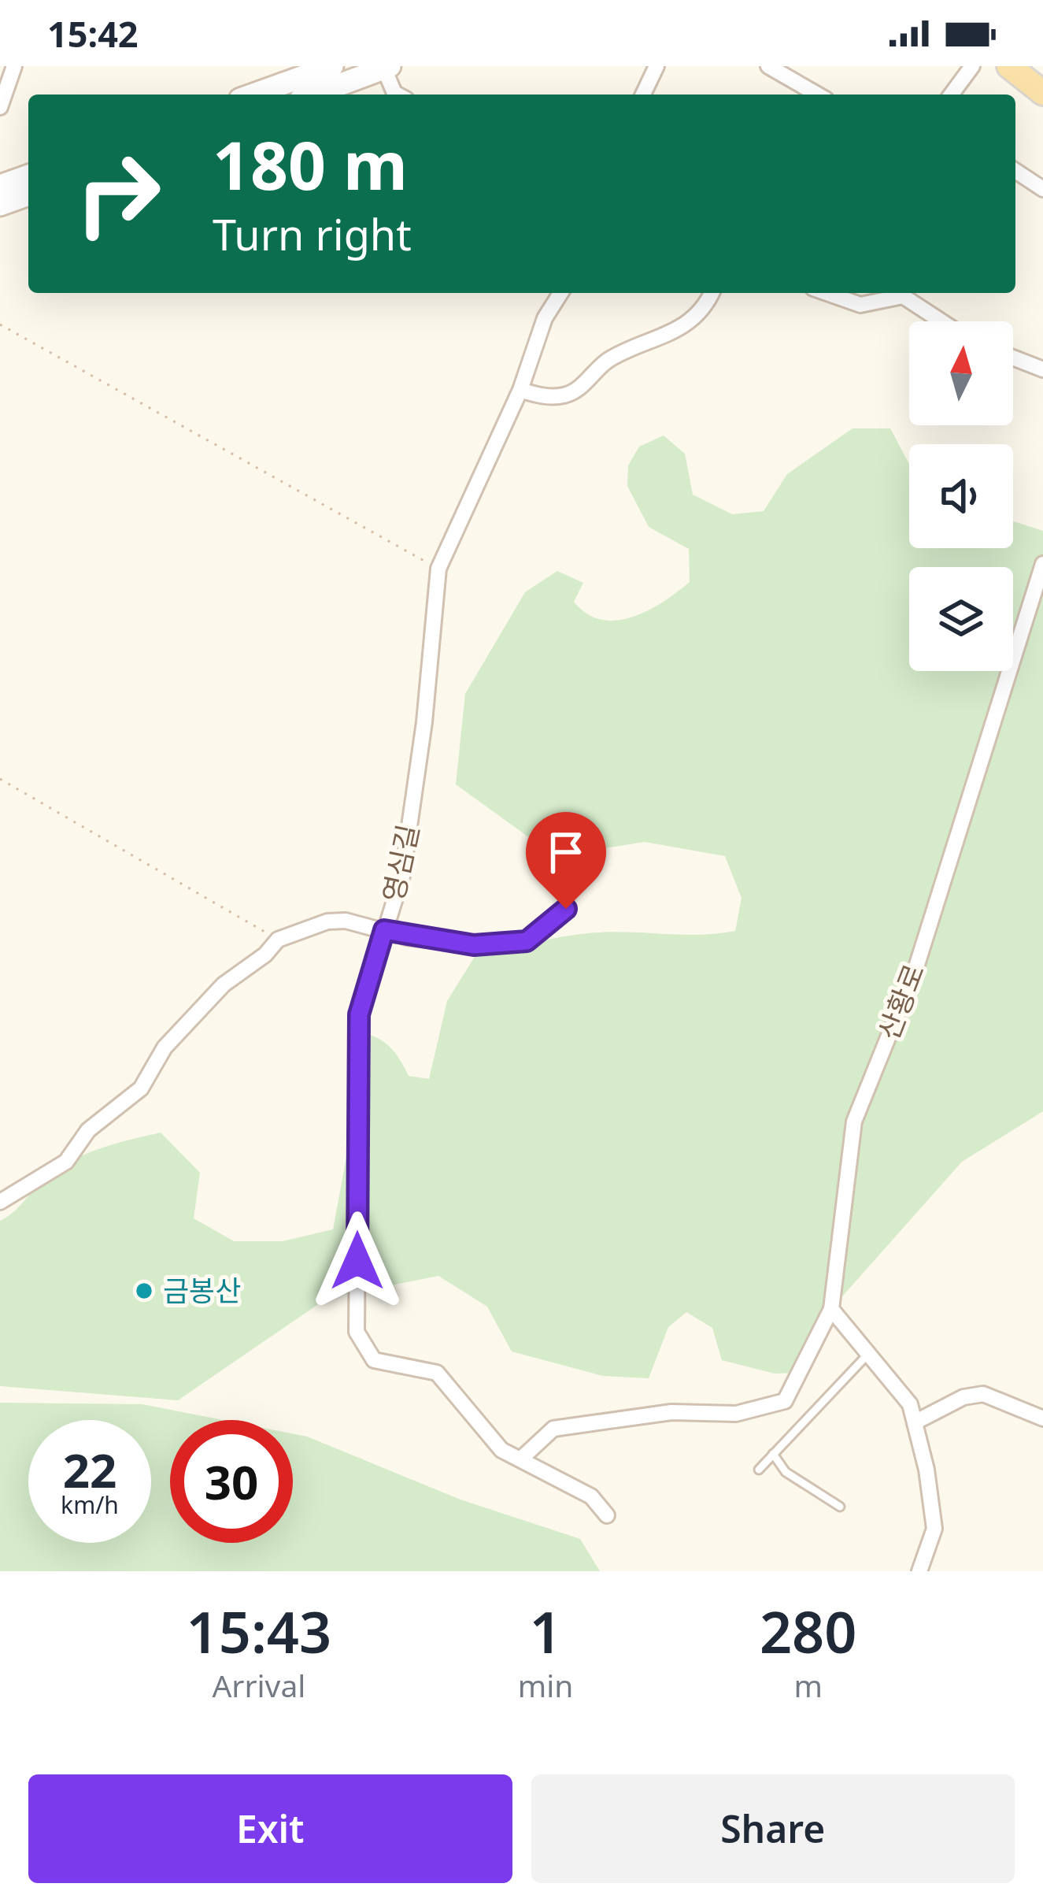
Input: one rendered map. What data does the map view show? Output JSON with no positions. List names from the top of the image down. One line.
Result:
{"streets":{"street":["영심길","산황로"]},"places":["금봉산"],"north":"top","page":{"status":"15:42","turn":["180 m","Turn right"],"speed":"22 km/h","limit":"30","eta":["15:43","Arrival","1","min","280","m"],"buttons":["Exit","Share"]}}
